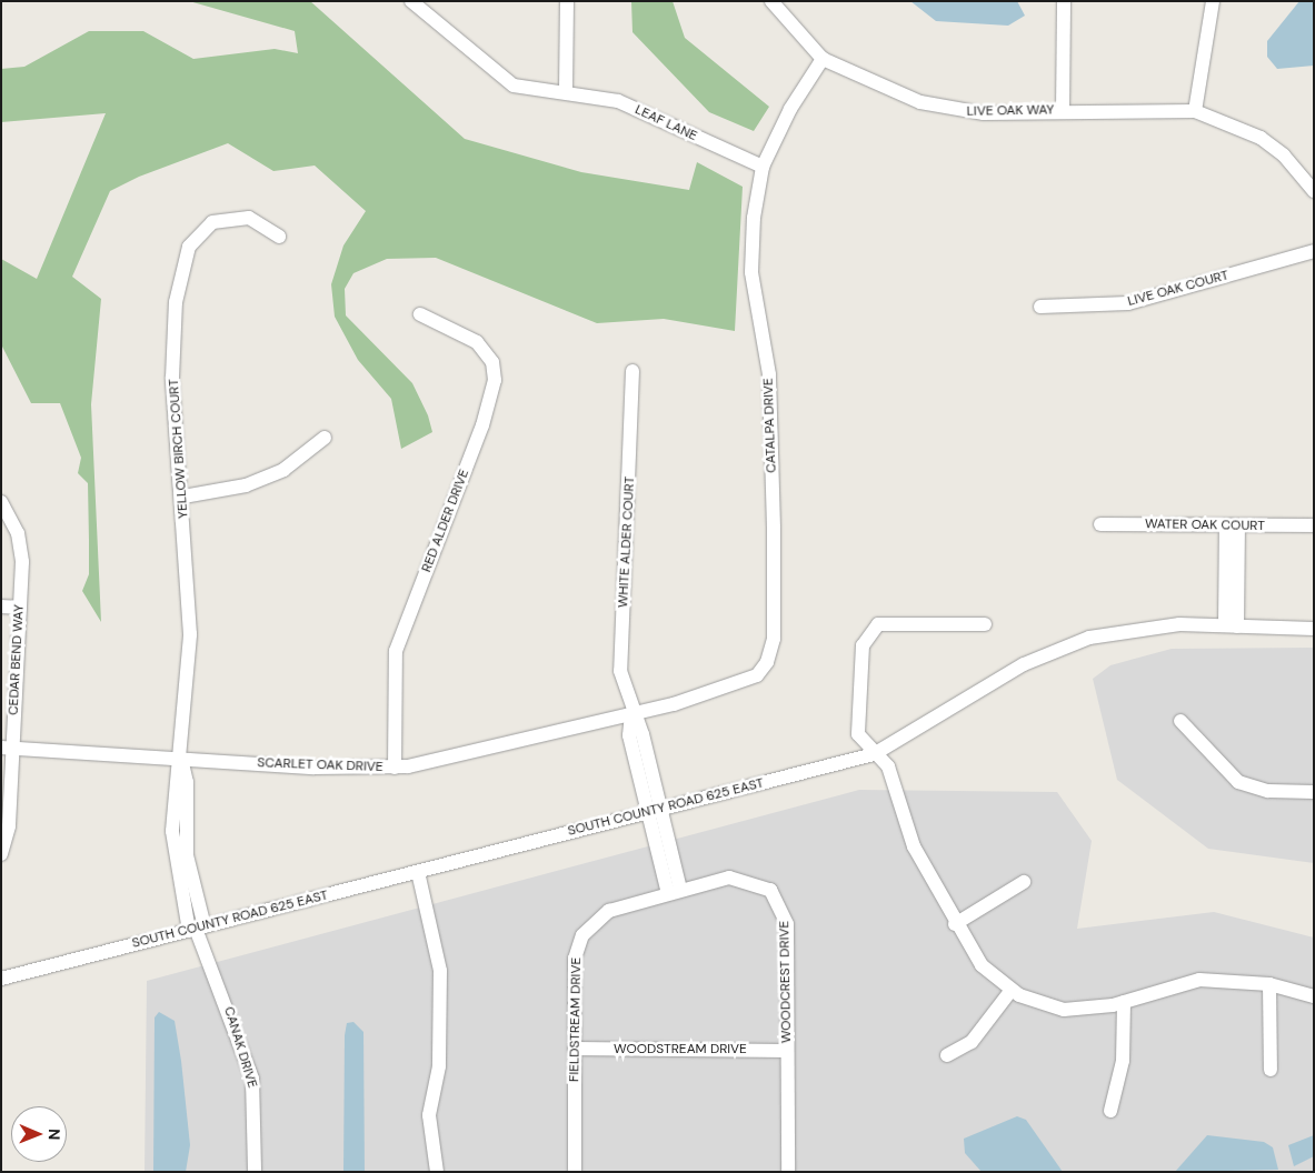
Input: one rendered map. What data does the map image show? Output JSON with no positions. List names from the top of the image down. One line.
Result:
{"streets":{"street":["LIVE OAK WAY","LEAF LANE","LIVE OAK COURT","CATALPA DRIVE","YELLOW BIRCH COURT","RED ALDER DRIVE","WATER OAK COURT","WHITE ALDER COURT","CEDAR BEND WAY","SCARLET OAK DRIVE","SOUTH COUNTY ROAD 625 EAST","WOODCREST DRIVE","FIELDSTREAM DRIVE","CANAK DRIVE","WOODSTREAM DRIVE"]},"crossings":[["LIVE OAK WAY","CATALPA DRIVE"],["LEAF LANE","CATALPA DRIVE"],["CATALPA DRIVE","WHITE ALDER COURT"],["CATALPA DRIVE","SCARLET OAK DRIVE"],["YELLOW BIRCH COURT","SCARLET OAK DRIVE"],["YELLOW BIRCH COURT","SOUTH COUNTY ROAD 625 EAST"],["YELLOW BIRCH COURT","CANAK DRIVE"],["RED ALDER DRIVE","SCARLET OAK DRIVE"],["WHITE ALDER COURT","SCARLET OAK DRIVE"],["WHITE ALDER COURT","SOUTH COUNTY ROAD 625 EAST"],["CEDAR BEND WAY","SCARLET OAK DRIVE"],["SOUTH COUNTY ROAD 625 EAST","CANAK DRIVE"],["WOODCREST DRIVE","FIELDSTREAM DRIVE"],["WOODCREST DRIVE","WOODSTREAM DRIVE"],["FIELDSTREAM DRIVE","WOODSTREAM DRIVE"]],"north":"right"}
